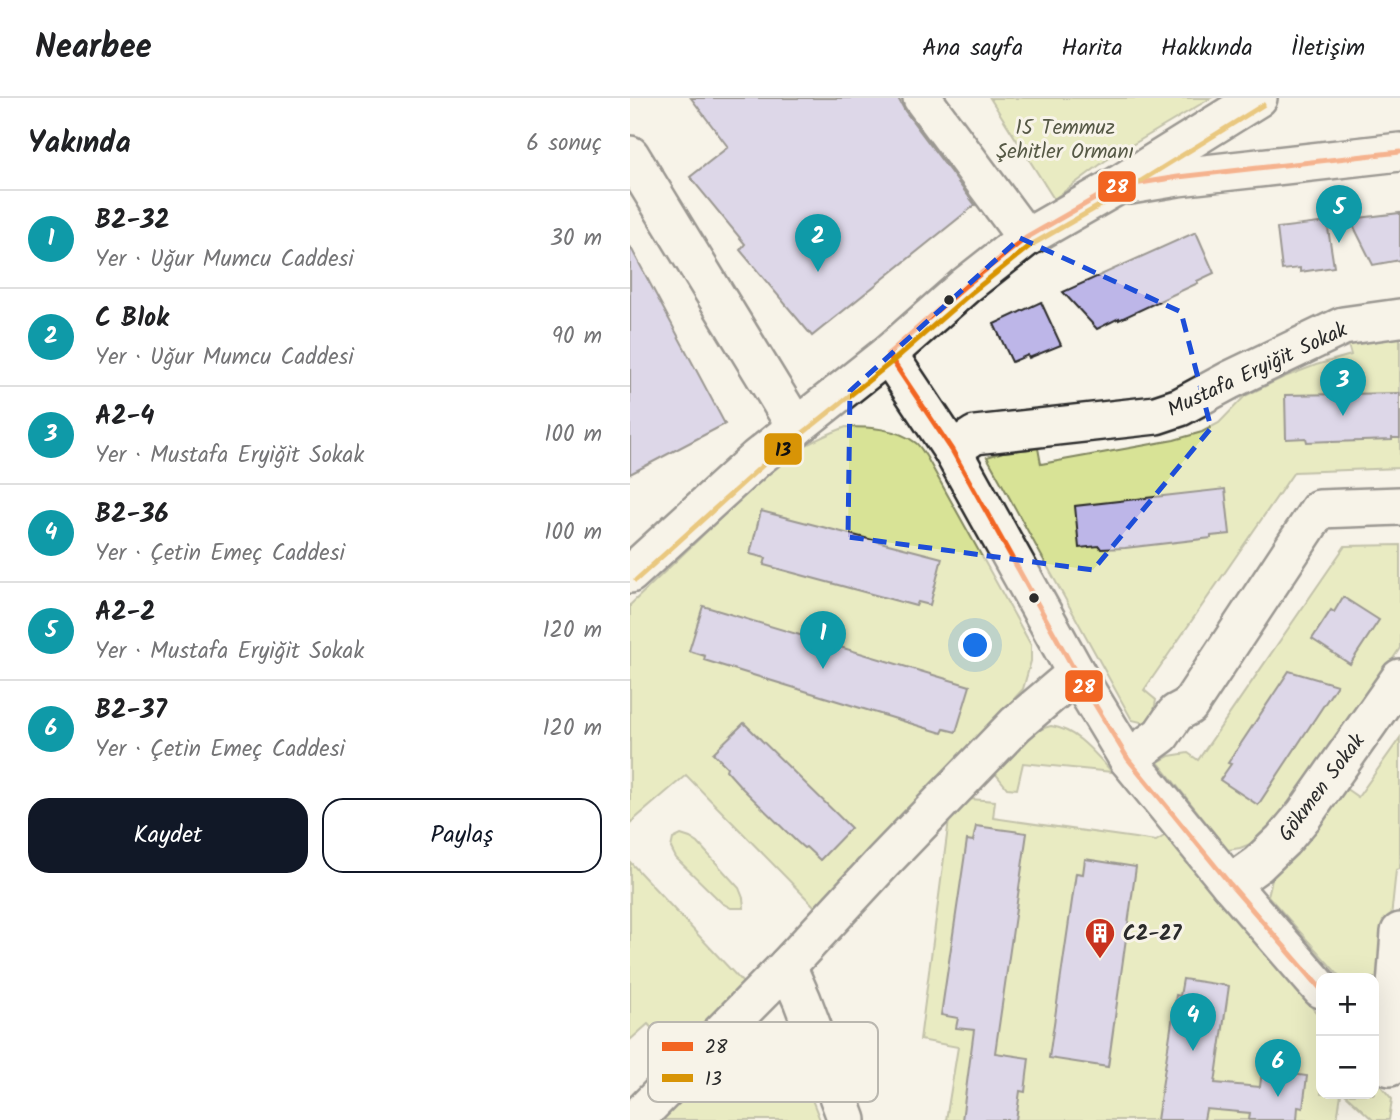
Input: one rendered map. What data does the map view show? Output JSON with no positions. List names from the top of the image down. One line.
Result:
{"streets":{"street":["Mustafa Eryiğit Sokak","Gökmen Sokak"]},"parks":["15 Temmuz Şehitler Ormanı"],"places":{"building":["C2-27"]},"lines":["transit line 13","transit line 28"],"legend":["28","13"],"page":{"header":"Nearbee","nav":["Ana sayfa","Harita","Hakkında","İletişim"],"heading":["Yakında","6 sonuç"],"pins":["5","2","3","1","4","6"],"list":[{"mark":"1","name":"B2-32","note":"Yer · Uğur Mumcu Caddesi","value":"30 m"},{"mark":"2","name":"C Blok","note":"Yer · Uğur Mumcu Caddesi","value":"90 m"},{"mark":"3","name":"A2-4","note":"Yer · Mustafa Eryiğit Sokak","value":"100 m"},{"mark":"4","name":"B2-36","note":"Yer · Çetin Emeç Caddesi","value":"100 m"},{"mark":"5","name":"A2-2","note":"Yer · Mustafa Eryiğit Sokak","value":"120 m"},{"mark":"6","name":"B2-37","note":"Yer · Çetin Emeç Caddesi","value":"120 m"}],"buttons":["Kaydet","Paylaş"],"map_buttons":["+","−"]}}
